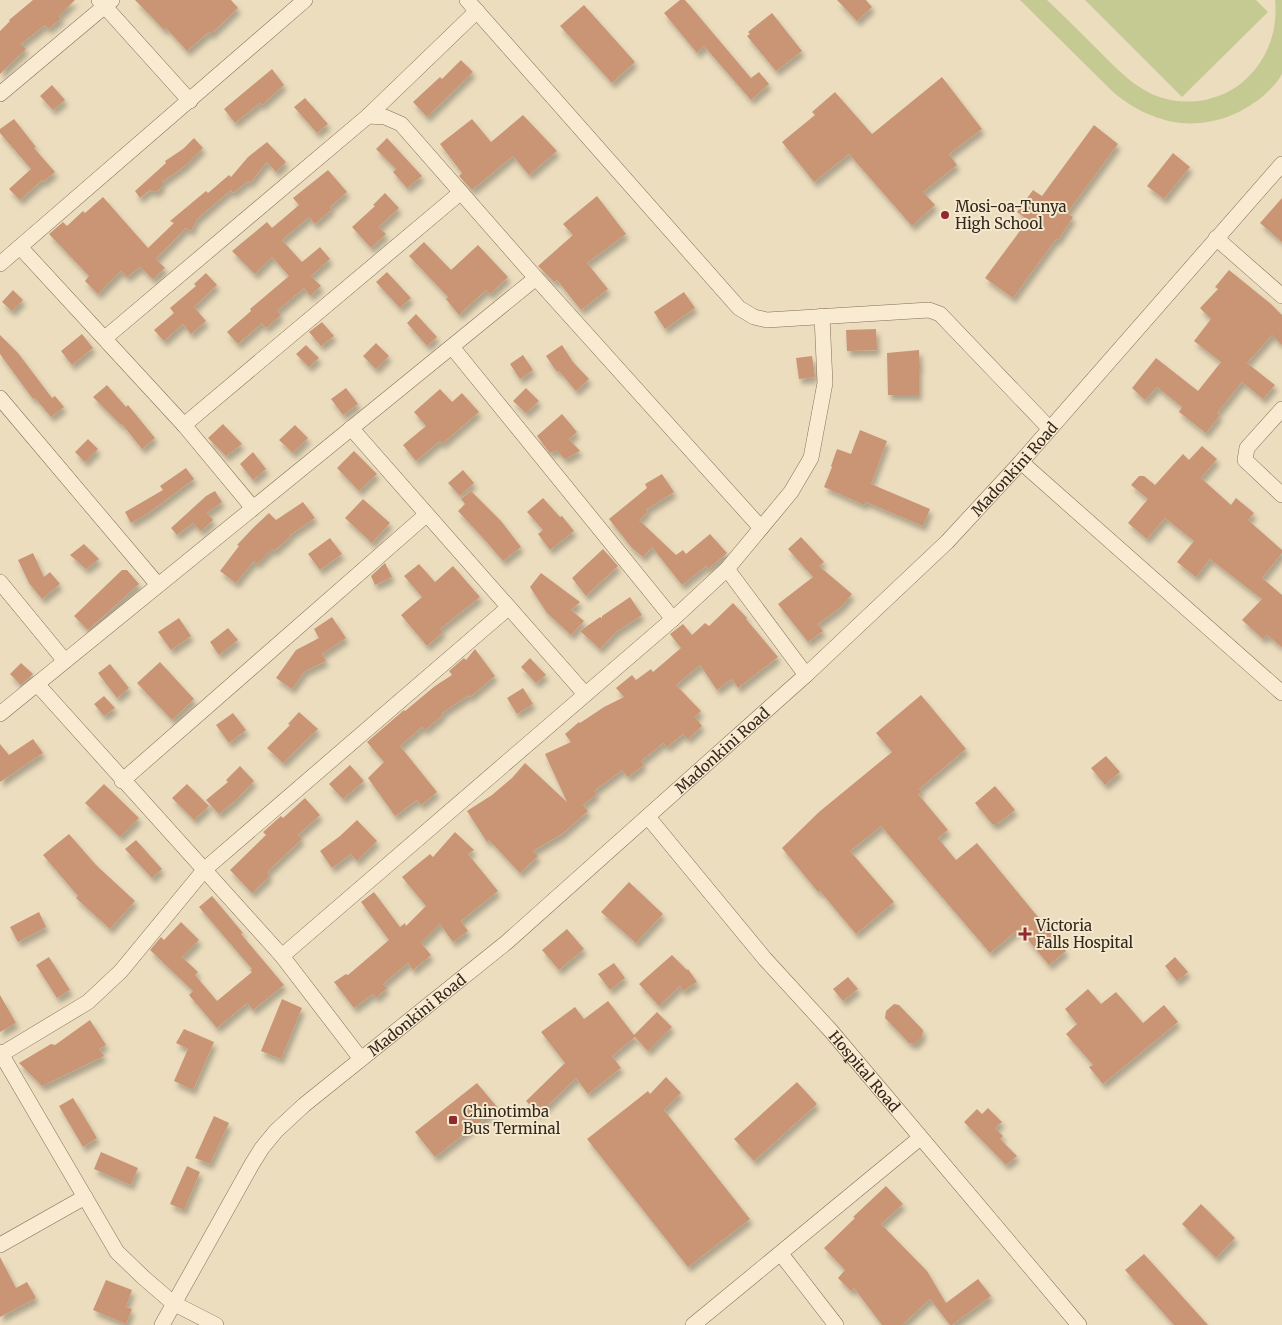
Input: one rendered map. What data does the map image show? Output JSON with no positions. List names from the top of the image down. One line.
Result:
{"streets":{"street":["Madonkini Road","Hospital Road"]},"crossings":[["Madonkini Road","Hospital Road"]],"places":{"other":["Mosi-oa-Tunya High School"],"health":["Victoria Falls Hospital"],"transit":["Chinotimba Bus Terminal"]}}
